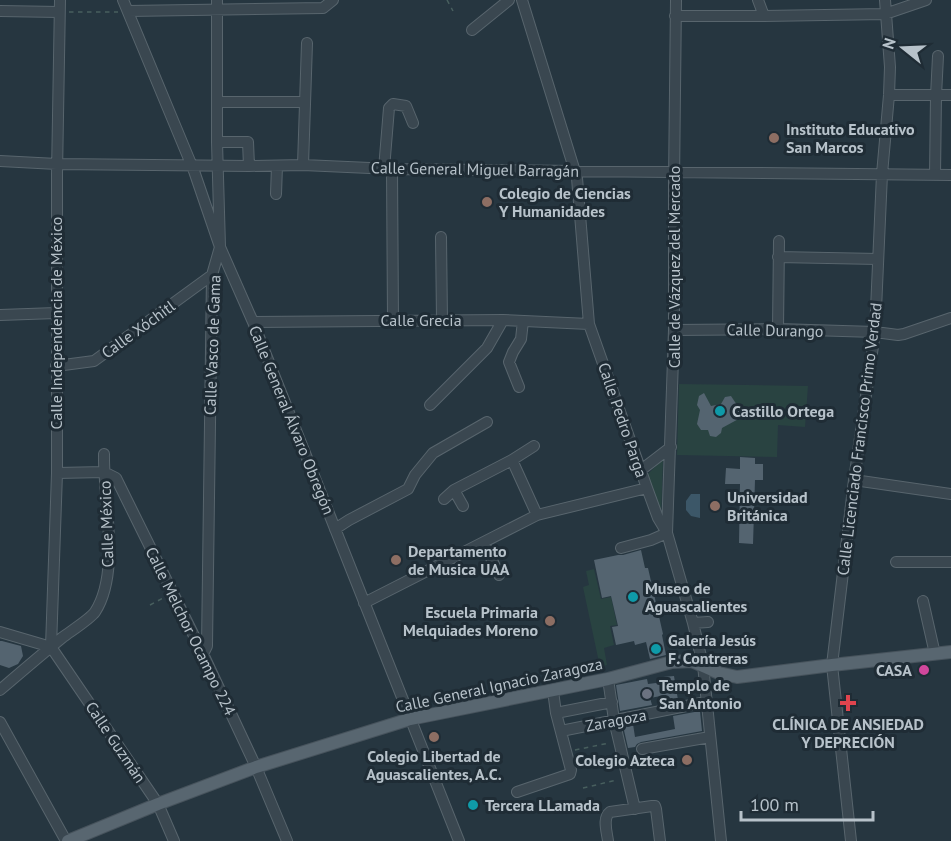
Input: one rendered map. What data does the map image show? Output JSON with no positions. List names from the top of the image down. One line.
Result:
{"streets":{"main road":["Calle General Ignacio Zaragoza"],"street":["Calle General Miguel Barragán","Calle de Vázquez del Mercado","Calle Grecia","Calle Independencia de México","Calle Xóchitl","Calle Durango","Calle Vasco de Gama","Calle General Álvaro Obregón","Calle Pedro Parga","Calle Licenciado Francisco Primo Verdad","Calle México","Calle Melchor Ocampo 224","Zaragoza","Calle Guzmán"]},"crossings":[["Calle General Miguel Barragán","Calle de Vázquez del Mercado"],["Calle General Miguel Barragán","Calle Independencia de México"],["Calle General Miguel Barragán","Calle Vasco de Gama"],["Calle General Miguel Barragán","Calle General Álvaro Obregón"],["Calle General Miguel Barragán","Calle Pedro Parga"],["Calle General Miguel Barragán","Calle Licenciado Francisco Primo Verdad"],["Calle de Vázquez del Mercado","Calle Durango"],["Calle de Vázquez del Mercado","Calle Pedro Parga"],["Calle Grecia","Calle General Álvaro Obregón"],["Calle Grecia","Calle Pedro Parga"],["Calle Independencia de México","Calle Xóchitl"],["Calle Independencia de México","Calle México"],["Calle Independencia de México","Calle Guzmán"],["Calle Xóchitl","Calle Vasco de Gama"],["Calle Durango","Calle Licenciado Francisco Primo Verdad"],["Calle Vasco de Gama","Calle General Álvaro Obregón"],["Calle Vasco de Gama","Calle Melchor Ocampo 224"],["Calle General Álvaro Obregón","Calle General Ignacio Zaragoza"],["Calle Pedro Parga","Calle General Ignacio Zaragoza"],["Calle Pedro Parga","Zaragoza"],["Calle Licenciado Francisco Primo Verdad","Calle General Ignacio Zaragoza"],["Calle México","Calle Melchor Ocampo 224"],["Calle México","Calle Guzmán"],["Calle Melchor Ocampo 224","Calle General Ignacio Zaragoza"],["Calle General Ignacio Zaragoza","Calle Guzmán"]],"places":{"other":["Instituto Educativo San Marcos","Colegio de Ciencias Y Humanidades","Castillo Ortega","Universidad Británica","Departamento de Musica UAA","Museo de Aguascalientes","Escuela Primaria Melquiades Moreno","Galería Jesús F. Contreras","CASA","Templo de San Antonio","Colegio Libertad de Aguascalientes, A.C.","Colegio Azteca","Tercera LLamada"],"health":["CLÍNICA DE ANSIEDAD Y DEPRECIÓN"]},"scale_bar":"100 m","north":"left"}
